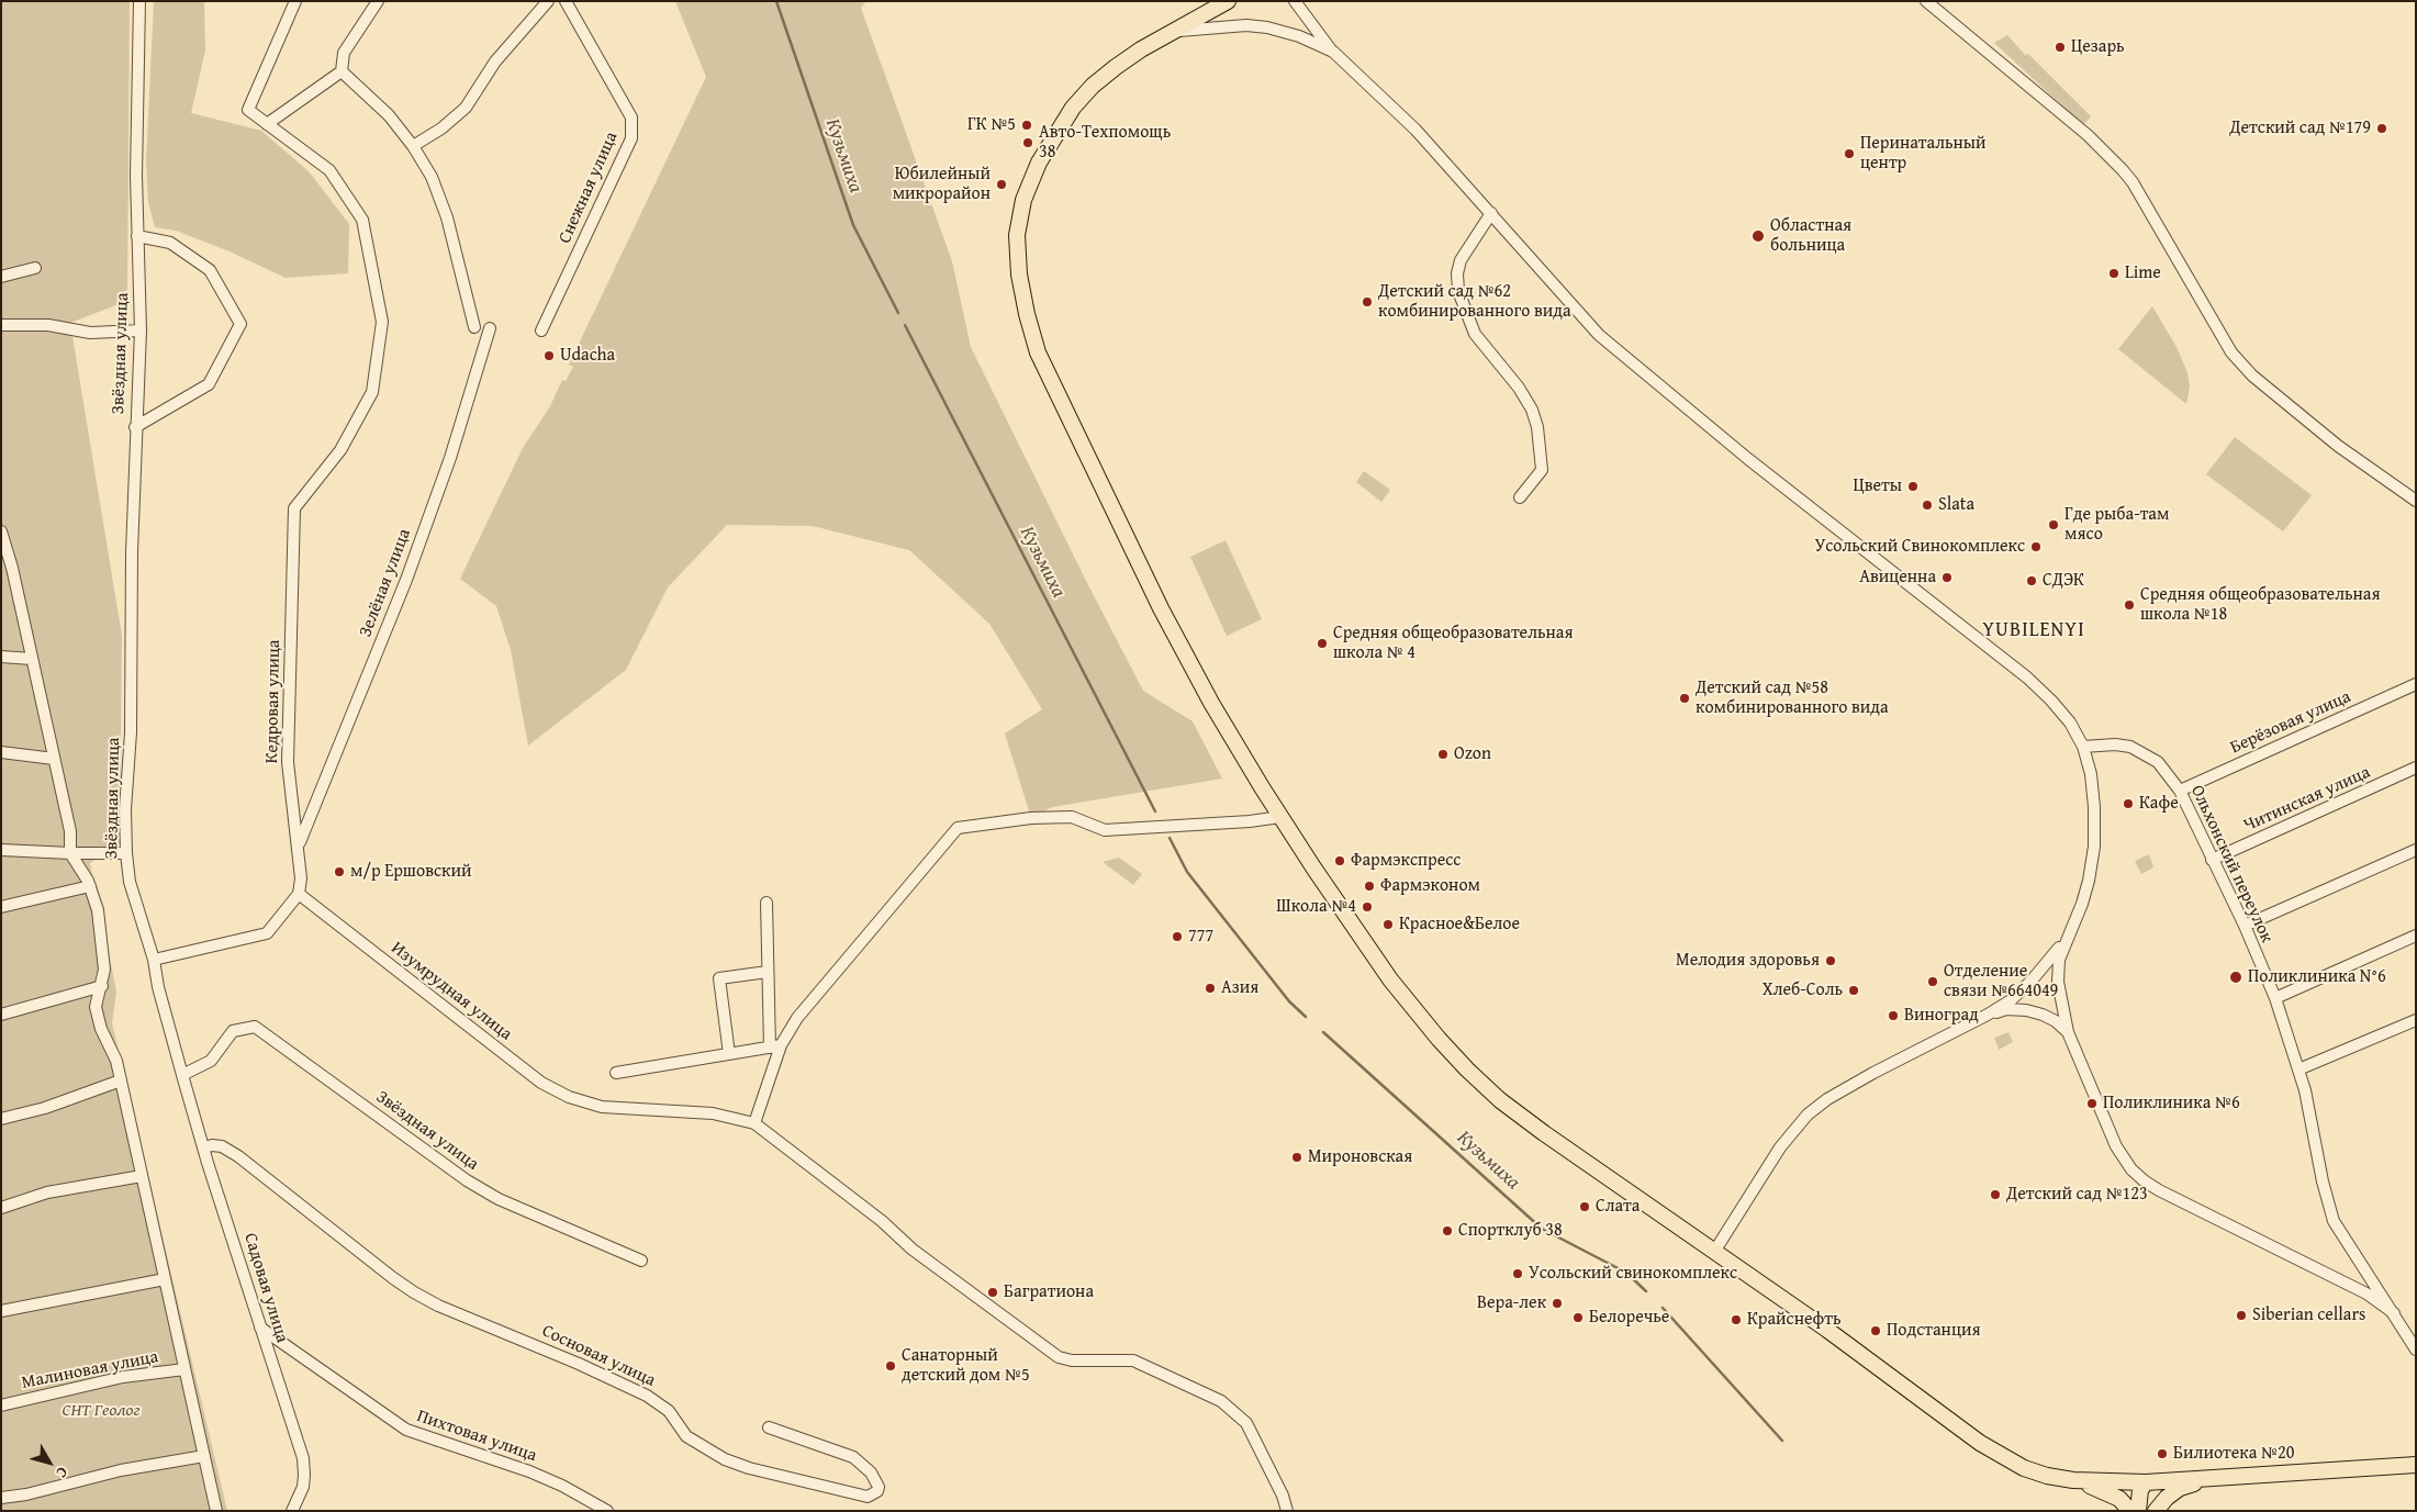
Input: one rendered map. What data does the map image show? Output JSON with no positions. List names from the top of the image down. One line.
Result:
{"streets":{"street":["Снежная улица","Звёздная улица","Зелёная улица","Кедровая улица","Берёзовая улица","Читинская улица","Ольхонский переулок","Изумрудная улица","Садовая улица","Сосновая улица","Малиновая улица","Пихтовая улица"]},"crossings":[["Звёздная улица","Садовая улица"],["Зелёная улица","Кедровая улица"],["Кедровая улица","Изумрудная улица"],["Берёзовая улица","Ольхонский переулок"],["Читинская улица","Ольхонский переулок"],["Садовая улица","Сосновая улица"],["Садовая улица","Пихтовая улица"]],"districts":["YUBILENYI"],"water":["Кузьмиха"],"parks":["СНТ Геолог"],"places":["Цезарь","ГК №5","Детский сад №179","Авто-Техпомощь 38","Перинатальный центр","Юбилейный микрорайон","Областная больница","Lime","Детский сад №62 комбинированного вида","Udacha","Цветы","Slata","Где рыба-там мясо","Усольский Свинокомплекс","Авиценна","СДЭК","Средняя общеобразовательная школа №18","Средняя общеобразовательная школа № 4","Детский сад №58 комбинированного вида","Ozon","Кафе","Фармэкспресс","м/р Ершовский","Фармэконом","Школа №4","Красное&Белое","777","Мелодия здоровья","Поликлиника N°6","Отделение связи №664049","Азия","Хлеб-Соль","Виноград","Поликлиника №6","Мироновская","Детский сад №123","Слата","Спортклуб 38","Усольский свинокомплекс","Багратиона","Вера-лек","Siberian cellars","Белоречье","Крайснефть","Подстанция","Санаторный детский дом №5","Билиотека №20"],"north":"bottom right"}
